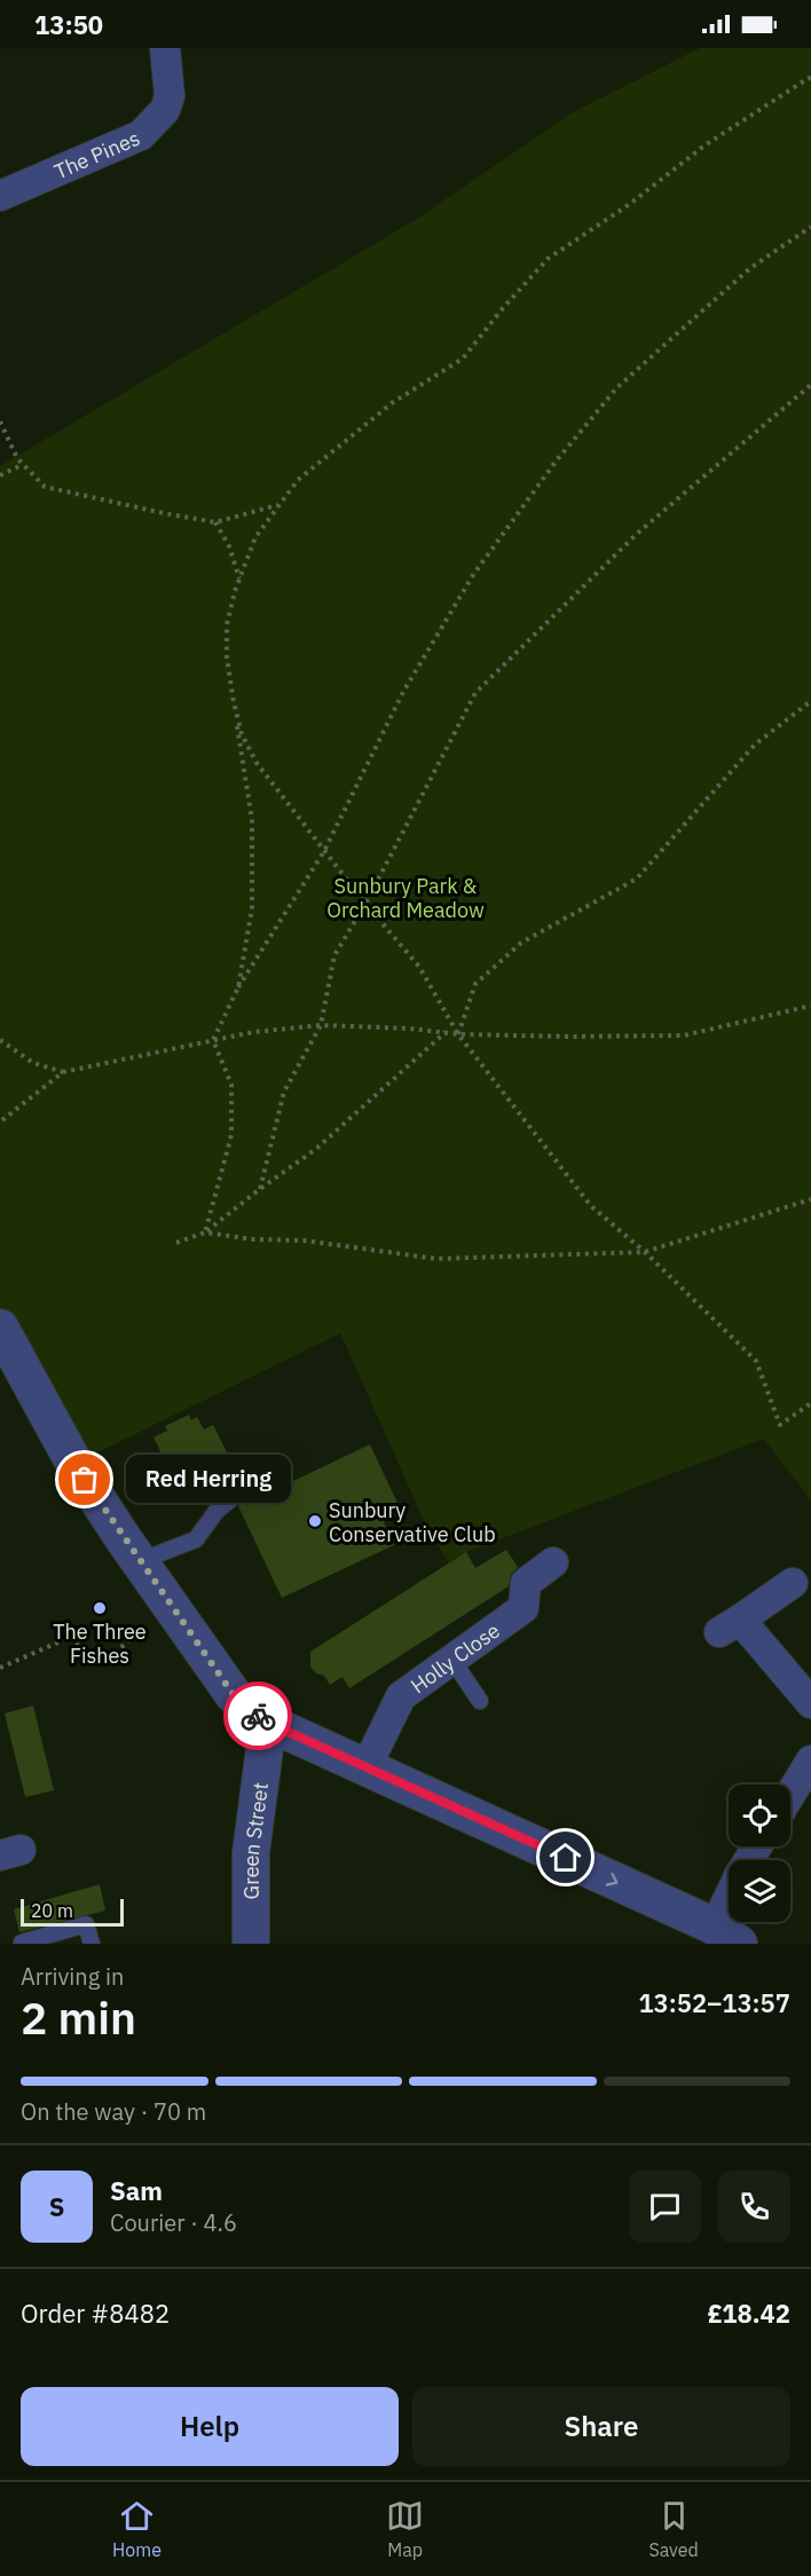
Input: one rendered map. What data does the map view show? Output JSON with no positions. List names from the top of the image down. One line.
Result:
{"streets":{"street":["The Pines","Holly Close","Green Street"]},"parks":["Sunbury Park & Orchard Meadow"],"places":["Red Herring","Sunbury Conservative Club","The Three Fishes"],"scale_bar":"20 m","page":{"status":"13:50","bubble":"Red Herring","scale":"20 m","heading":["2 min","Arriving in","13:52–13:57"],"panel":["Sam","Courier · 4.6","Order #8482","£18.42"],"bar":"On the way · 70 m","round":"S","buttons":["Help","Share"],"tabs":["Home","Map","Saved"]}}
